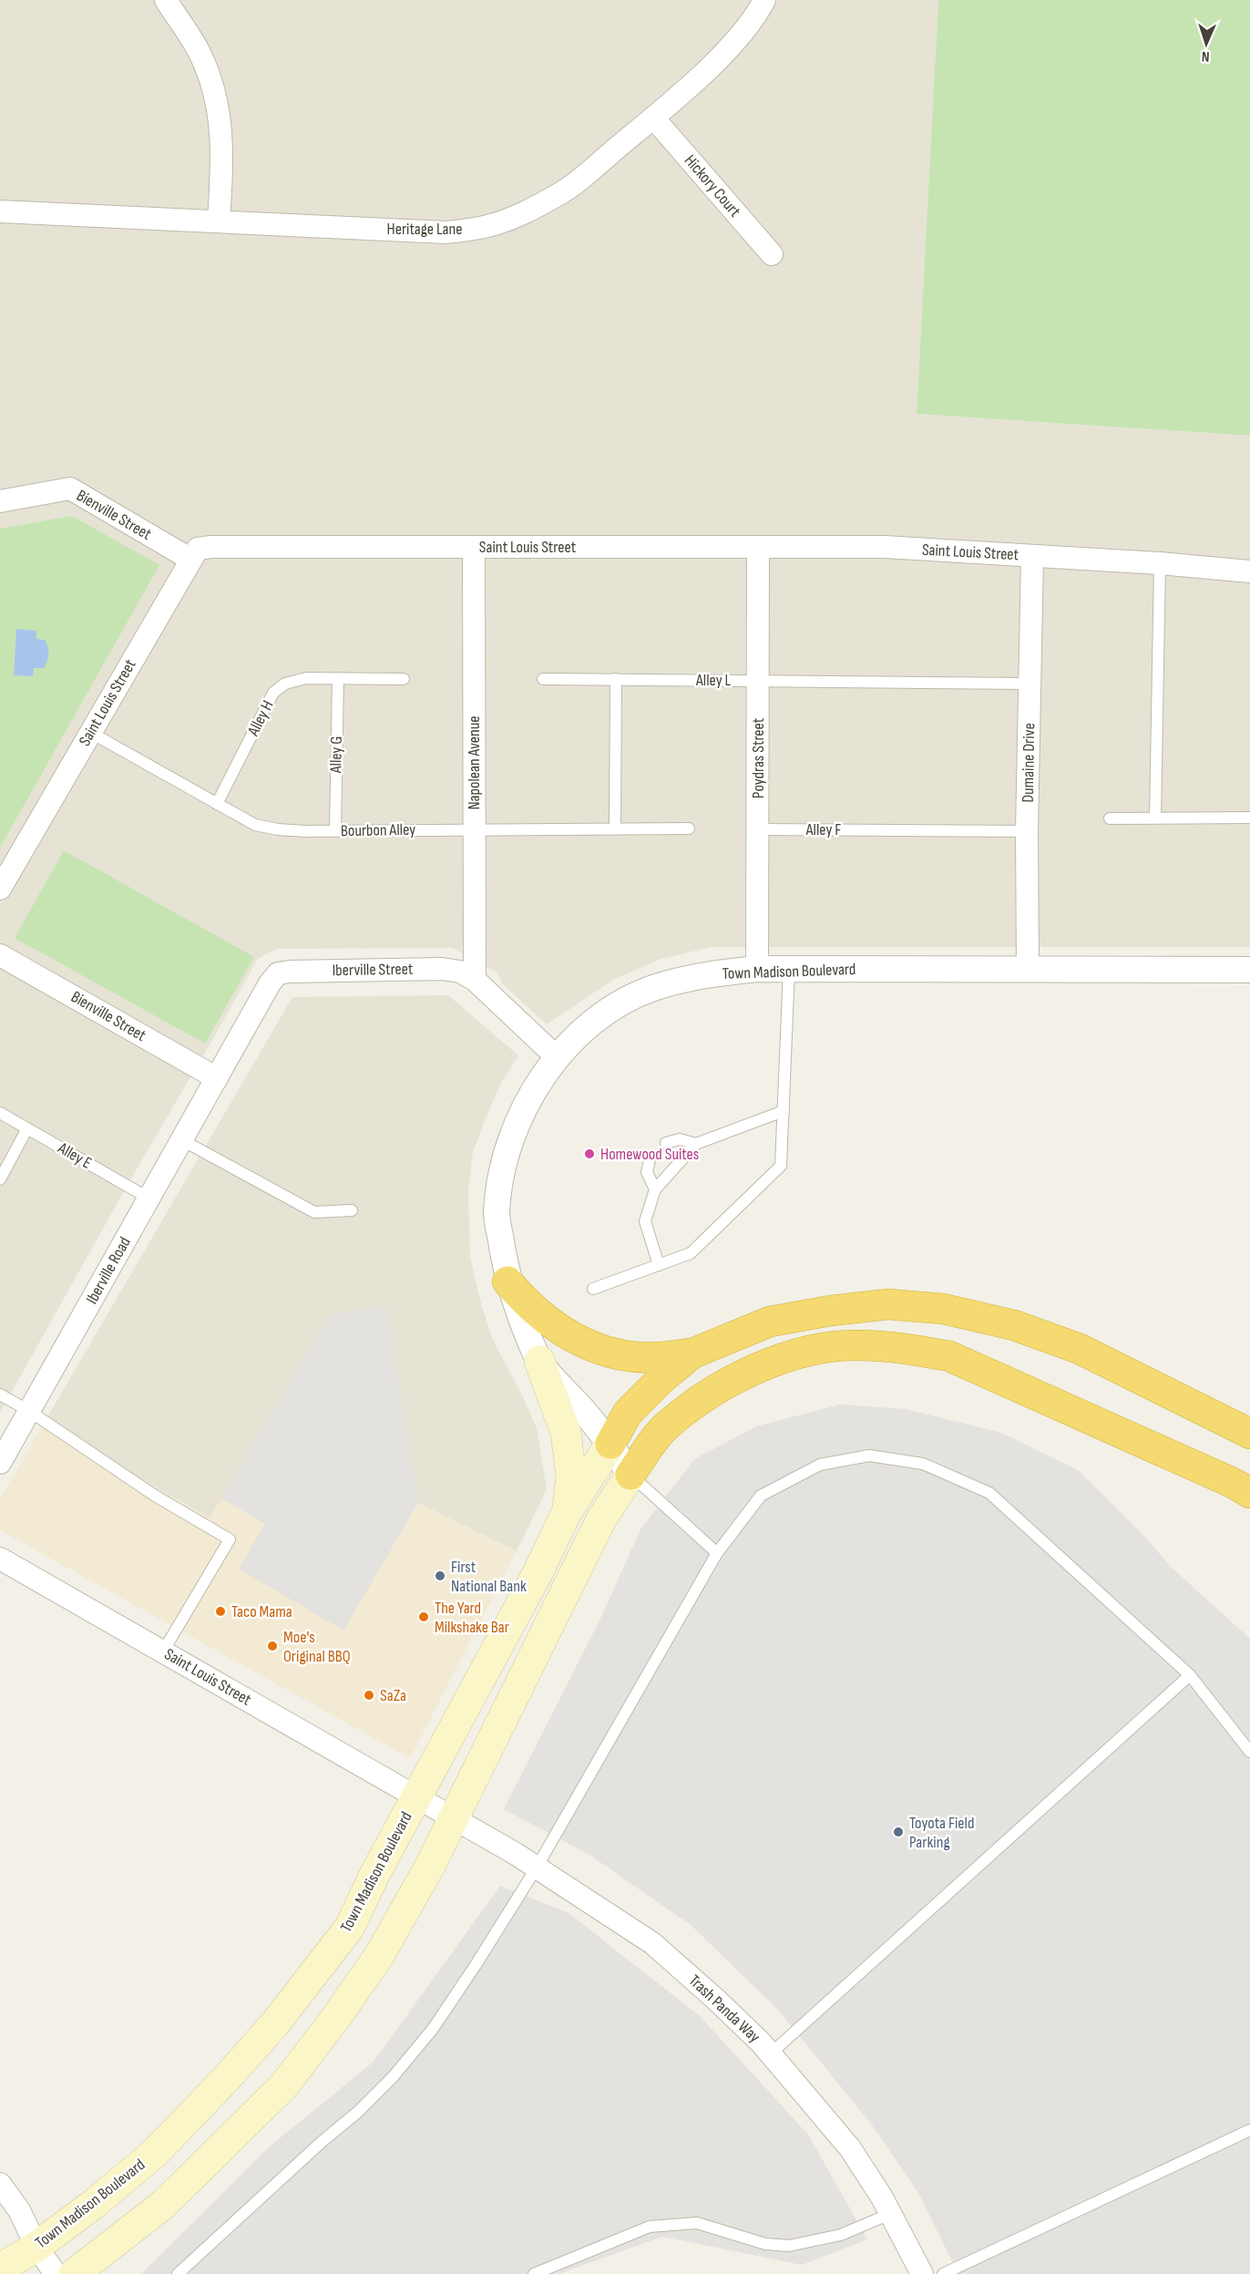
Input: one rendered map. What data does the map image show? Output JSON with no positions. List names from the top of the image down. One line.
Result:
{"streets":{"main road":["Town Madison Boulevard"],"street":["Hickory Court","Heritage Lane","Bienville Street","Saint Louis Street","Poydras Street","Napolean Avenue","Dumaine Drive","Iberville Street","Iberville Road","Trash Panda Way"],"lane":["Alley L","Alley H","Alley G","Alley F","Bourbon Alley","Alley E"]},"crossings":[["Hickory Court","Heritage Lane"],["Bienville Street","Saint Louis Street"],["Bienville Street","Iberville Street"],["Bienville Street","Iberville Road"],["Saint Louis Street","Poydras Street"],["Saint Louis Street","Napolean Avenue"],["Saint Louis Street","Dumaine Drive"],["Saint Louis Street","Bourbon Alley"],["Saint Louis Street","Town Madison Boulevard"],["Saint Louis Street","Trash Panda Way"],["Alley L","Poydras Street"],["Alley L","Dumaine Drive"],["Alley H","Alley G"],["Alley H","Bourbon Alley"],["Alley G","Bourbon Alley"],["Poydras Street","Alley F"],["Poydras Street","Town Madison Boulevard"],["Napolean Avenue","Bourbon Alley"],["Napolean Avenue","Iberville Street"],["Dumaine Drive","Alley F"],["Dumaine Drive","Town Madison Boulevard"],["Iberville Street","Town Madison Boulevard"],["Iberville Street","Iberville Road"],["Alley E","Iberville Road"]],"places":["Homewood Suites","First National Bank","Taco Mama","The Yard Milkshake Bar","Moe's Original BBQ","SaZa","Toyota Field Parking"],"north":"bottom"}
